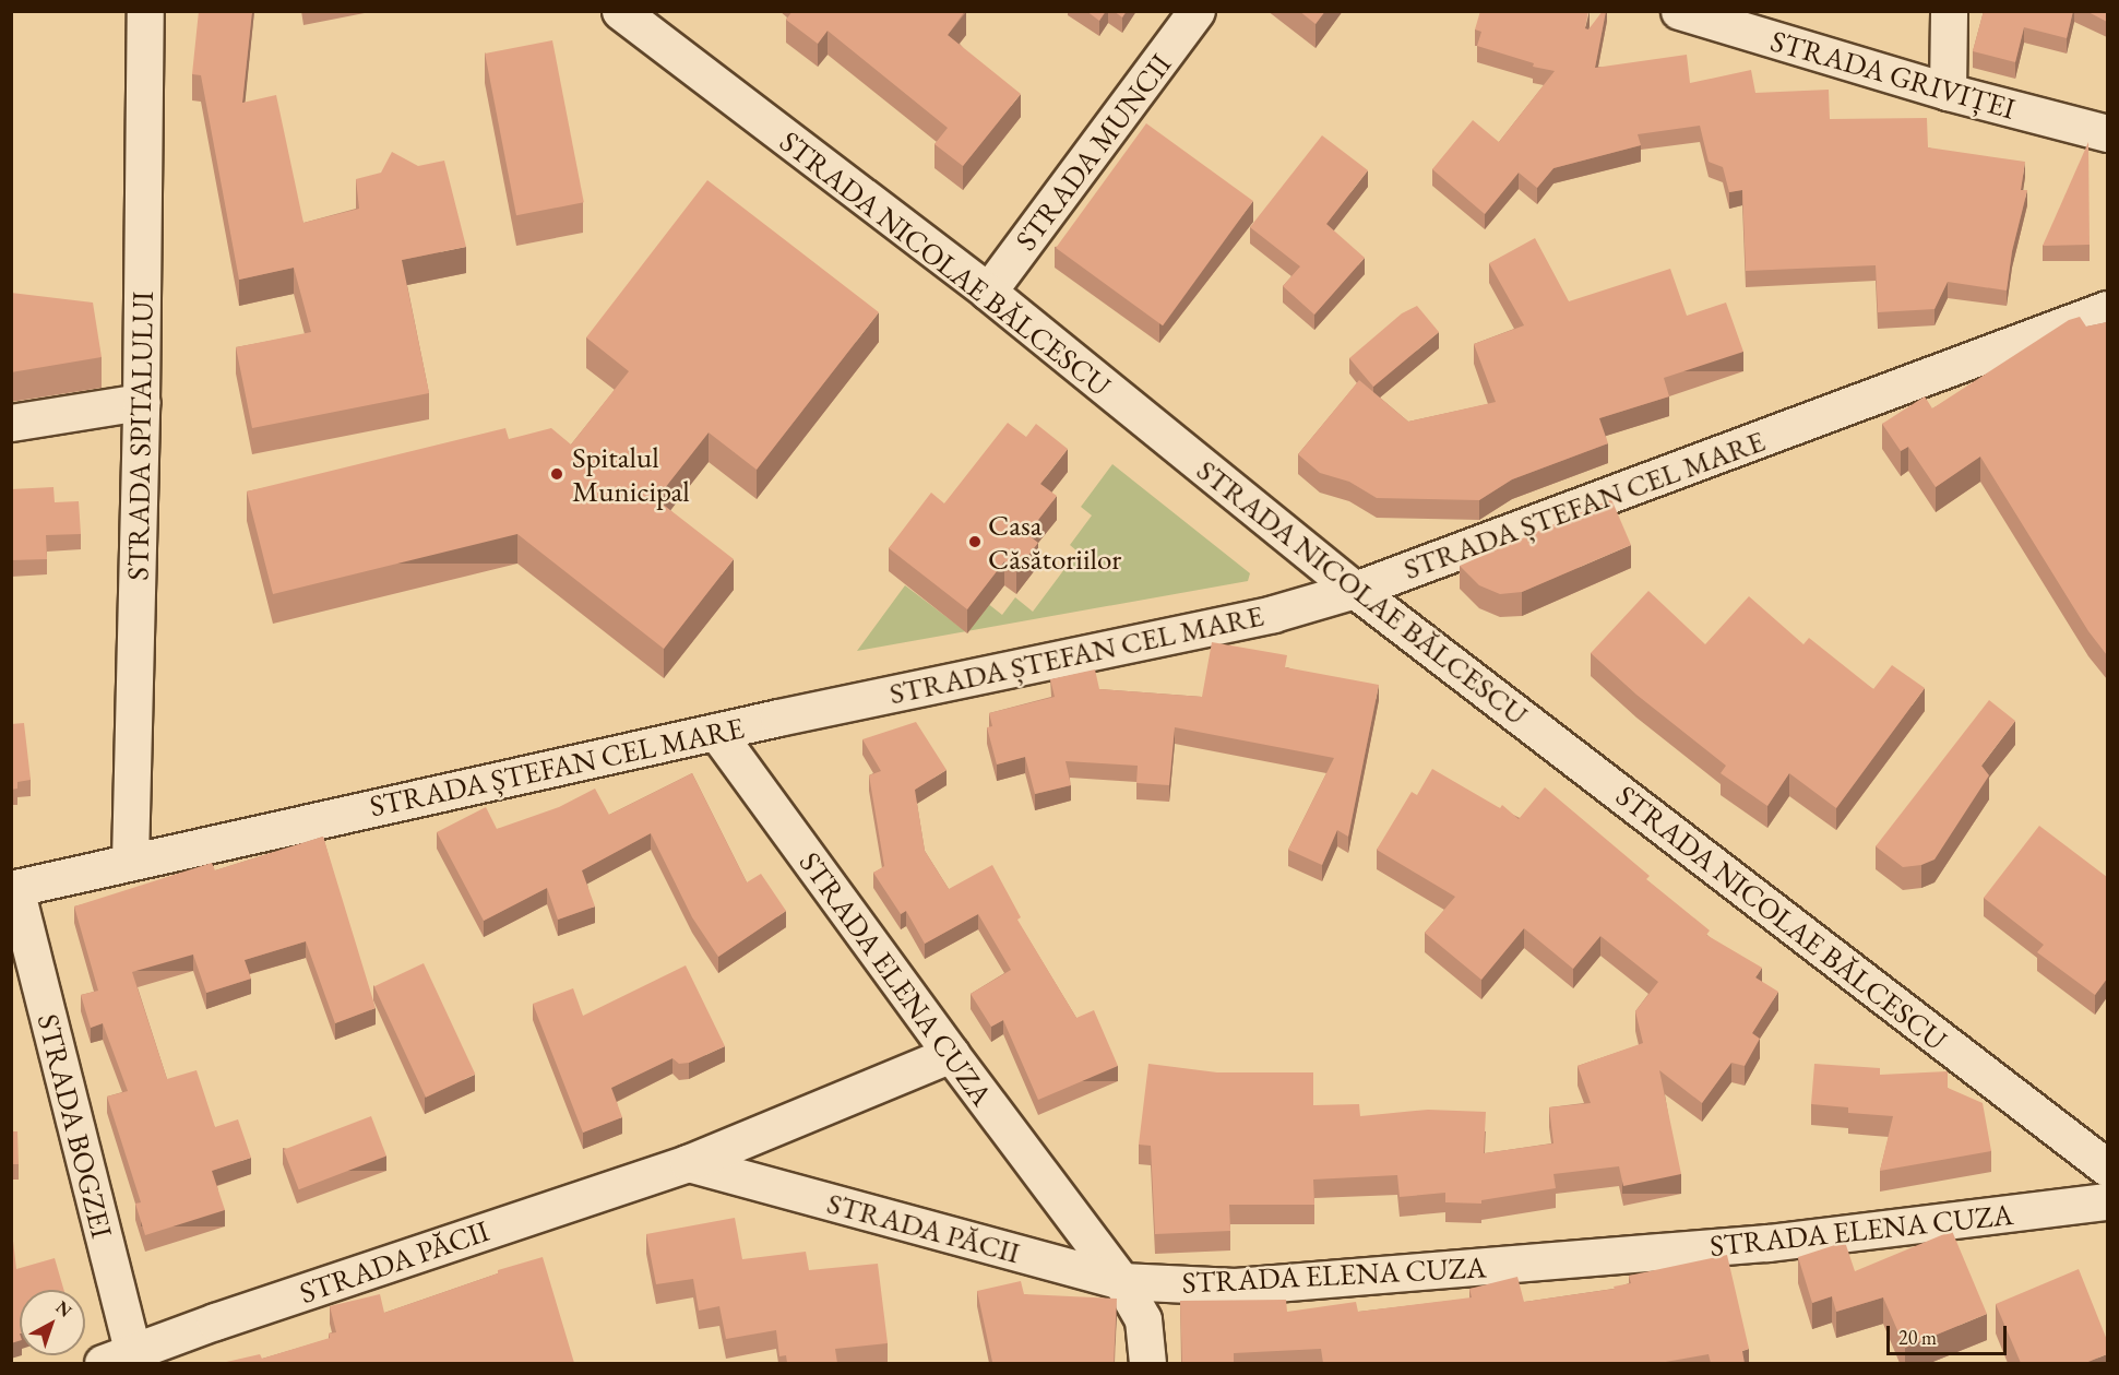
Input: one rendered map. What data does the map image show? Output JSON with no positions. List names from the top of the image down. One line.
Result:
{"streets":{"street":["STRADA GRIVIȚEI","STRADA MUNCII","STRADA NICOLAE BĂLCESCU","STRADA SPITALULUI","STRADA ȘTEFAN CEL MARE","STRADA ELENA CUZA","STRADA BOGZEI","STRADA PĂCII"]},"crossings":[["STRADA MUNCII","STRADA NICOLAE BĂLCESCU"],["STRADA NICOLAE BĂLCESCU","STRADA ȘTEFAN CEL MARE"],["STRADA SPITALULUI","STRADA ȘTEFAN CEL MARE"],["STRADA ȘTEFAN CEL MARE","STRADA ELENA CUZA"],["STRADA ȘTEFAN CEL MARE","STRADA BOGZEI"],["STRADA ELENA CUZA","STRADA PĂCII"],["STRADA BOGZEI","STRADA PĂCII"]],"places":["Spitalul Municipal","Casa Căsătoriilor"],"scale_bar":"20 m","north":"top right"}
